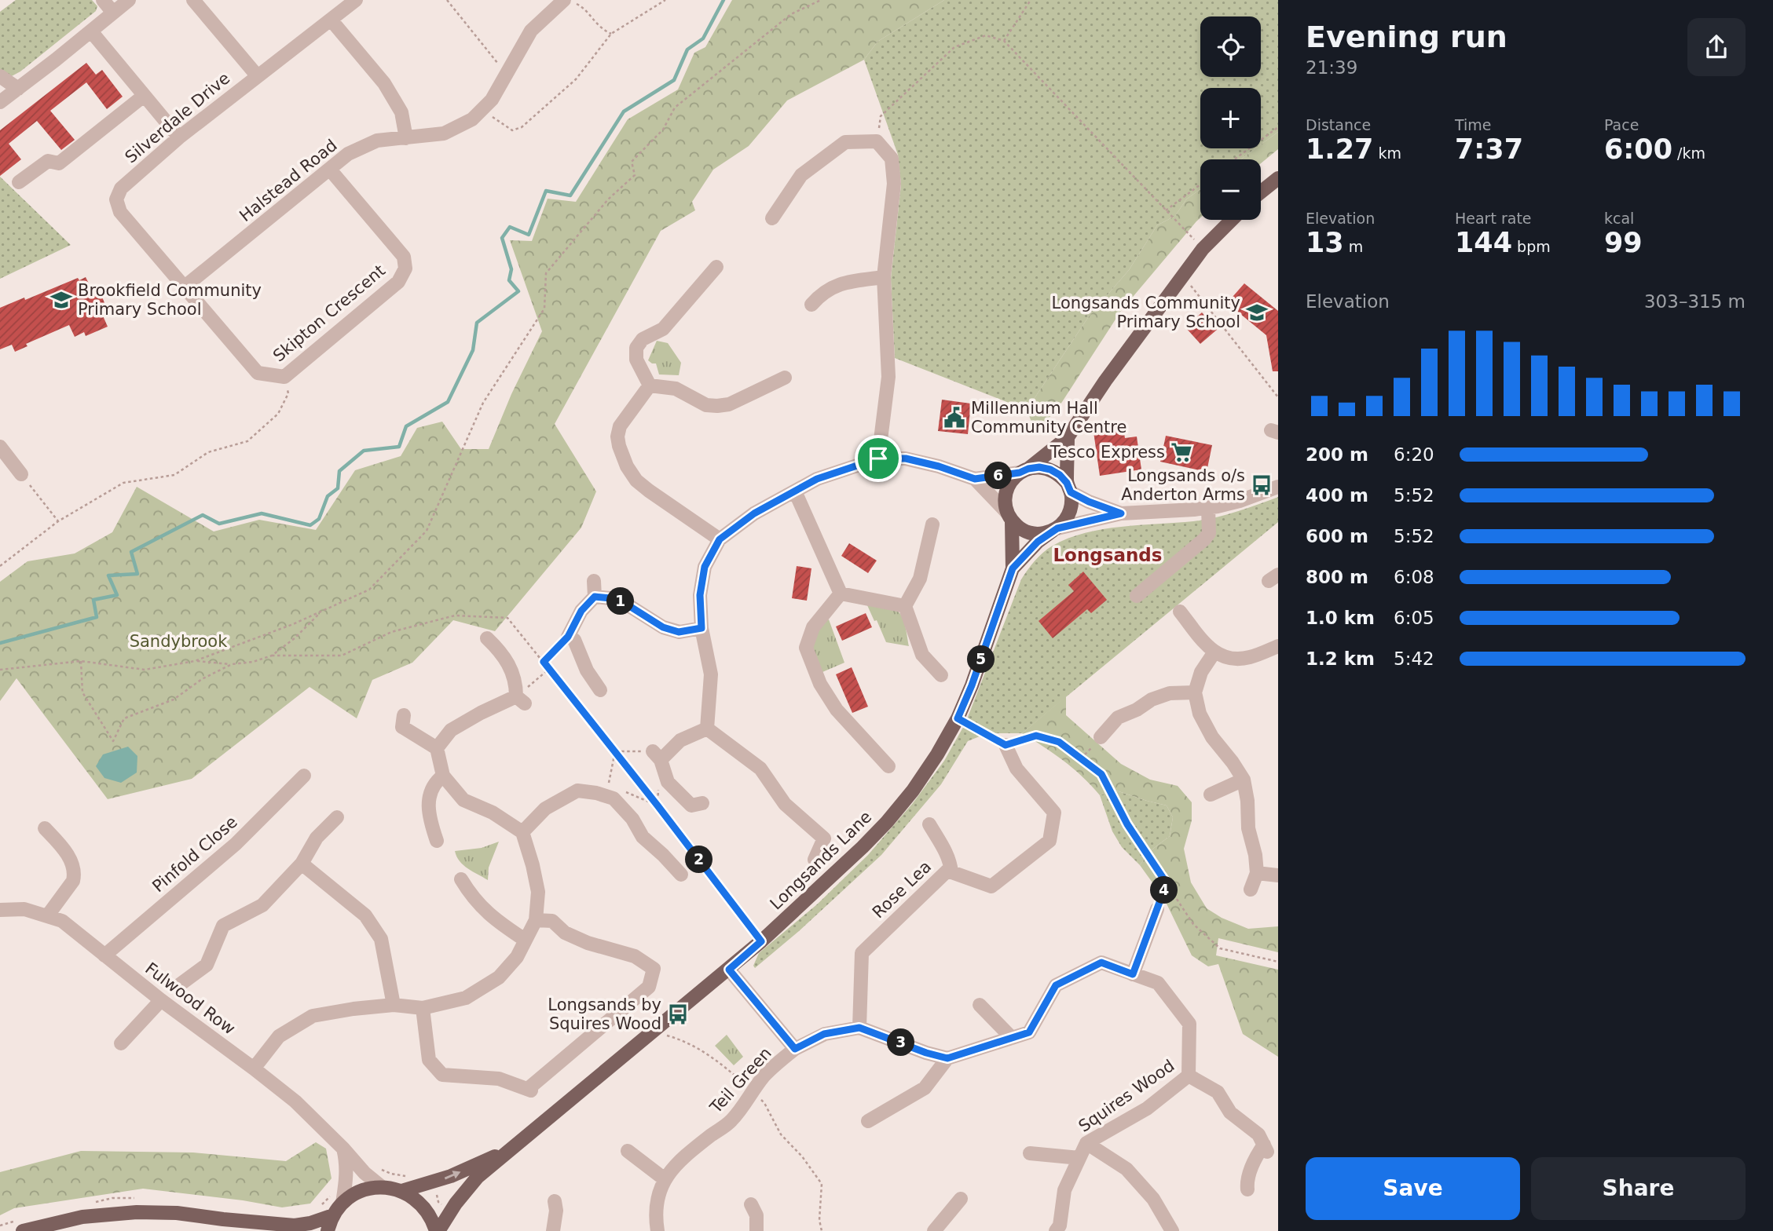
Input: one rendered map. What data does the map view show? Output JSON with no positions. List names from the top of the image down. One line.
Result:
{"streets":{"main road":["Longsands Lane"],"street":["Silverdale Drive","Halstead Road","Skipton Crescent","Pinfold Close","Rose Lea","Fulwood Row","Teil Green","Squires Wood"]},"crossings":[["Silverdale Drive","Halstead Road"],["Silverdale Drive","Skipton Crescent"],["Halstead Road","Skipton Crescent"],["Pinfold Close","Fulwood Row"]],"districts":["Longsands"],"parks":["Sandybrook"],"places":{"school or university":["Brookfield Community Primary School","Longsands Community Primary School"],"public building":["Millennium Hall Community Centre"],"supermarket":["Tesco Express"],"bus stop":["Longsands o/s Anderton Arms","Longsands by Squires Wood"]},"page":{"heading":["Evening run","21:39"],"map_buttons":["+","−"],"stats":[["Distance","1.27 km"],["Time","7:37"],["Pace","6:00 /km"],["Elevation","13 m"],["Heart rate","144 bpm"],["kcal","99"]],"chart":["Elevation","303–315 m"],"list":[{"name":"200 m","note":"6:20"},{"name":"400 m","note":"5:52"},{"name":"600 m","note":"5:52"},{"name":"800 m","note":"6:08"},{"name":"1.0 km","note":"6:05"},{"name":"1.2 km","note":"5:42"}],"pins":["6","1","5","2","4","3"],"buttons":["Save","Share"]}}
